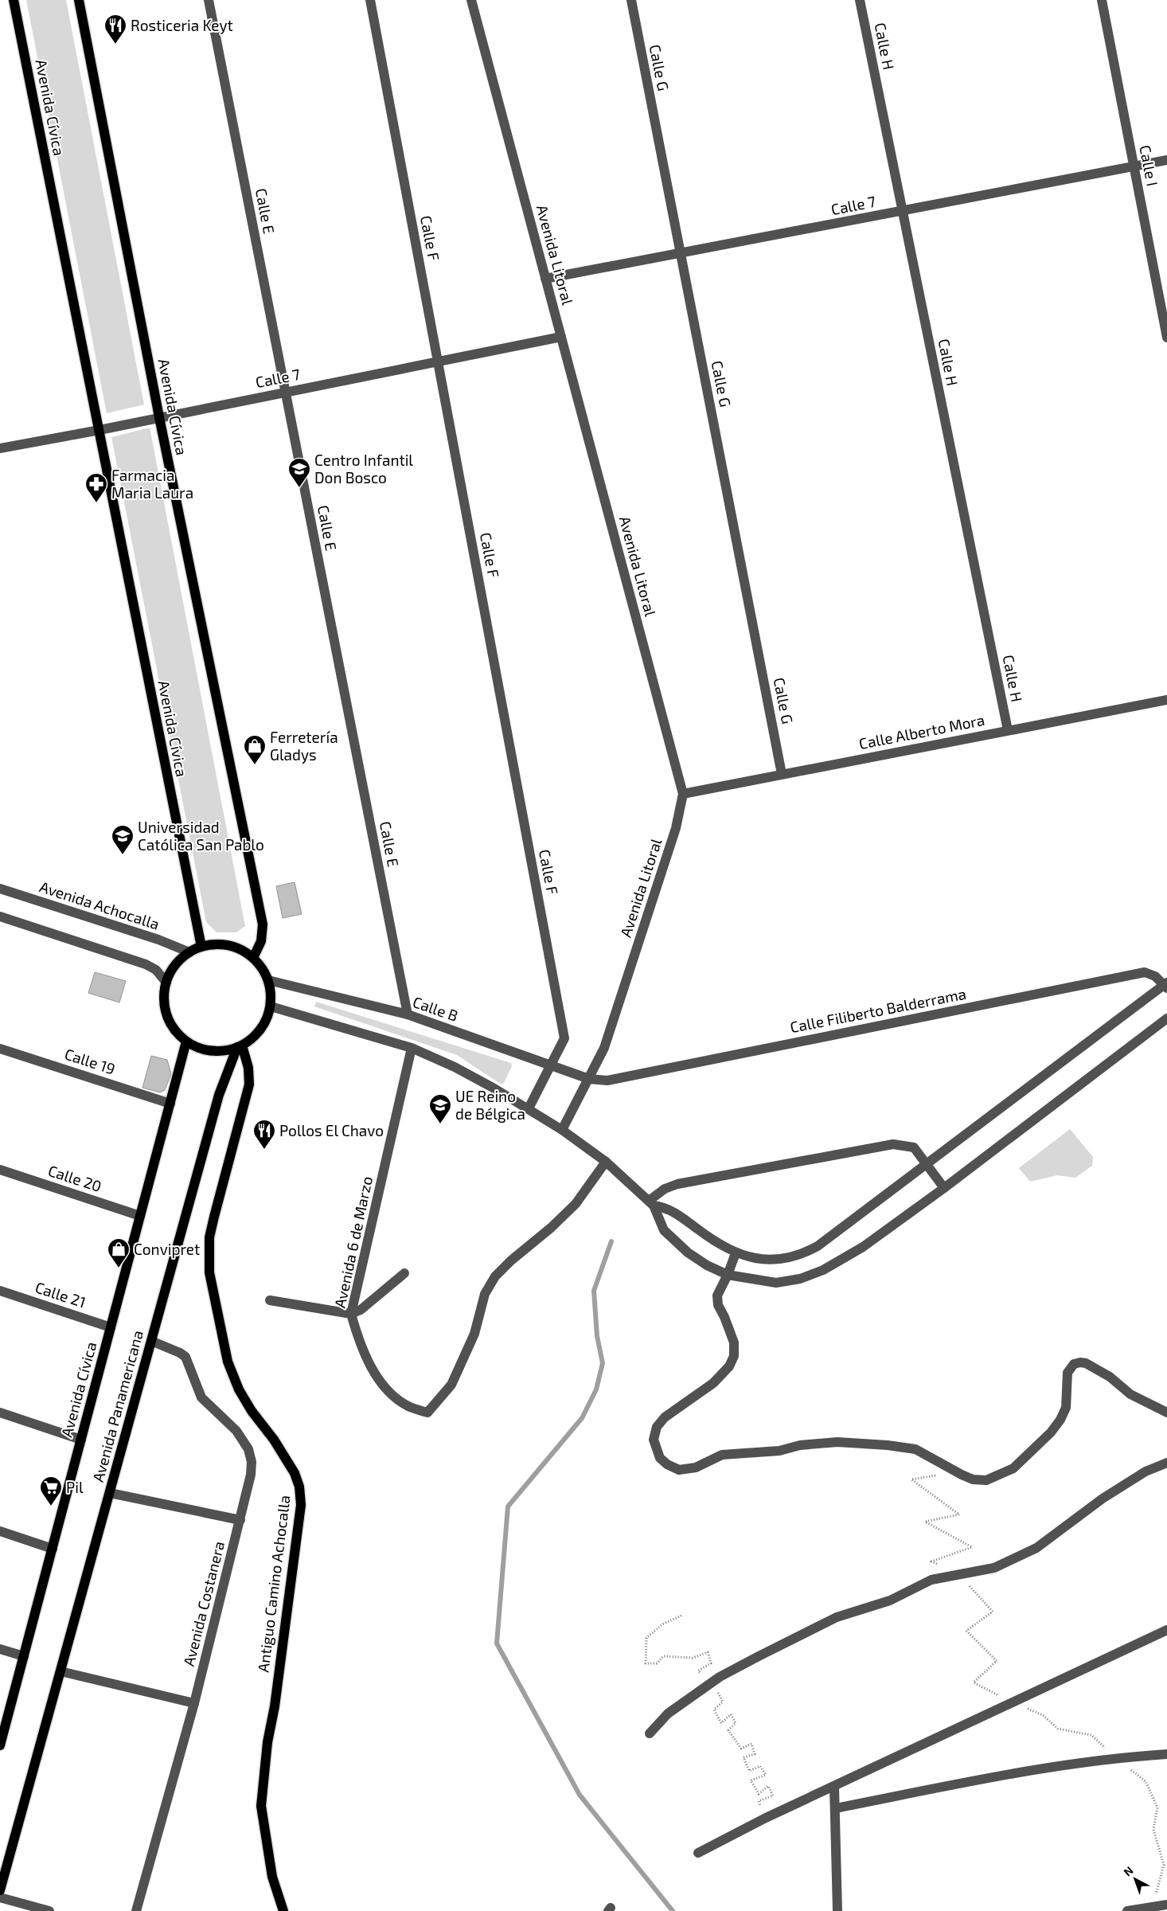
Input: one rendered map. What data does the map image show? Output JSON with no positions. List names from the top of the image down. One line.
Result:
{"streets":{"main road":["Avenida Cívica","Avenida Panamericana","Antiguo Camino Achocalla"],"street":["Calle H","Calle G","Calle I","Calle 7","Calle E","Calle F","Avenida Litoral","Calle Alberto Mora","Avenida Achocalla","Calle B","Calle Filiberto Balderrama","Calle 19","Calle 20","Avenida 6 de Marzo","Calle 21","Avenida Costanera"]},"crossings":[["Calle H","Calle 7"],["Calle H","Calle Alberto Mora"],["Calle G","Calle 7"],["Calle G","Calle Alberto Mora"],["Avenida Cívica","Calle 7"],["Avenida Cívica","Avenida Achocalla"],["Avenida Cívica","Calle B"],["Avenida Cívica","Calle 19"],["Avenida Cívica","Calle 20"],["Avenida Cívica","Calle 21"],["Avenida Cívica","Avenida Panamericana"],["Avenida Cívica","Antiguo Camino Achocalla"],["Calle I","Calle 7"],["Calle 7","Calle E"],["Calle 7","Calle F"],["Calle 7","Avenida Litoral"],["Calle E","Calle B"],["Calle F","Calle B"],["Avenida Litoral","Calle Alberto Mora"],["Avenida Litoral","Calle B"],["Avenida Litoral","Calle Filiberto Balderrama"],["Avenida Achocalla","Calle B"],["Avenida Achocalla","Avenida Panamericana"],["Avenida Achocalla","Antiguo Camino Achocalla"],["Calle B","Calle Filiberto Balderrama"],["Calle B","Avenida Panamericana"],["Calle B","Antiguo Camino Achocalla"],["Avenida Panamericana","Antiguo Camino Achocalla"],["Avenida Panamericana","Avenida Costanera"]],"places":{"restaurant":["Rosticeria Keyt","Pollos El Chavo"],"school or university":["Centro Infantil Don Bosco","Universidad Católica San Pablo","UE Reino de Bélgica"],"pharmacy":["Farmacia Maria Laura"],"shop":["Ferretería Gladys","Convipret"],"supermarket":["Pil"]},"north":"top left"}
